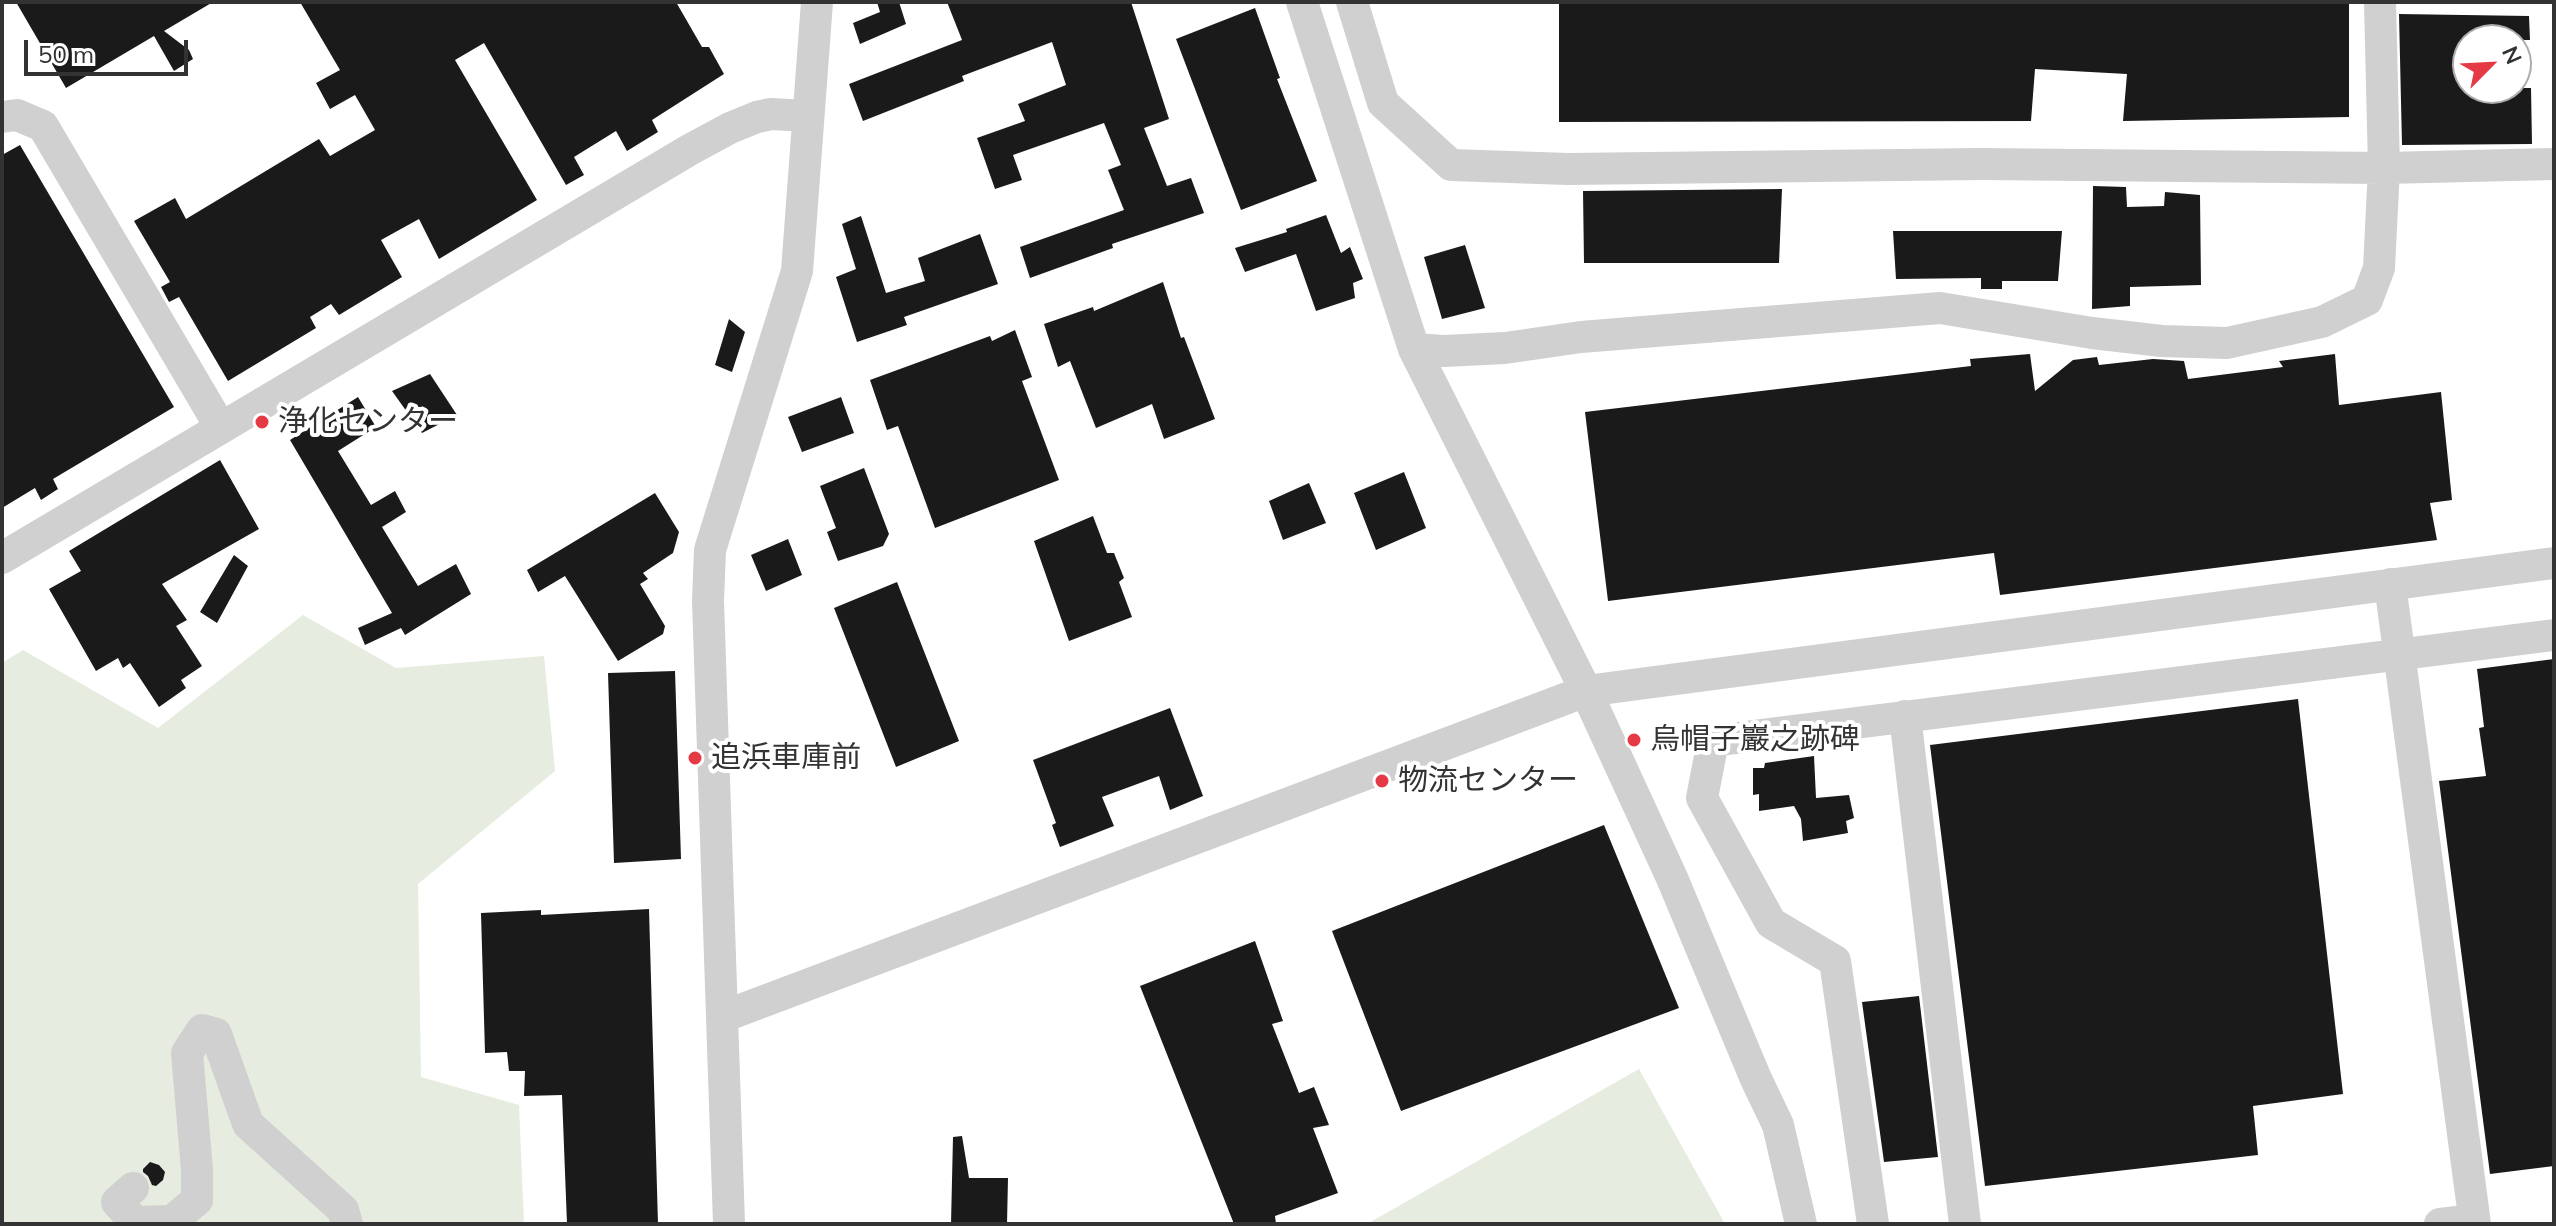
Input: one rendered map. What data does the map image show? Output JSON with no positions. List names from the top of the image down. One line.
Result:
{"places":["浄化センター","烏帽子巖之跡碑","追浜車庫前","物流センター"],"scale_bar":"50 m","north":"top right"}
